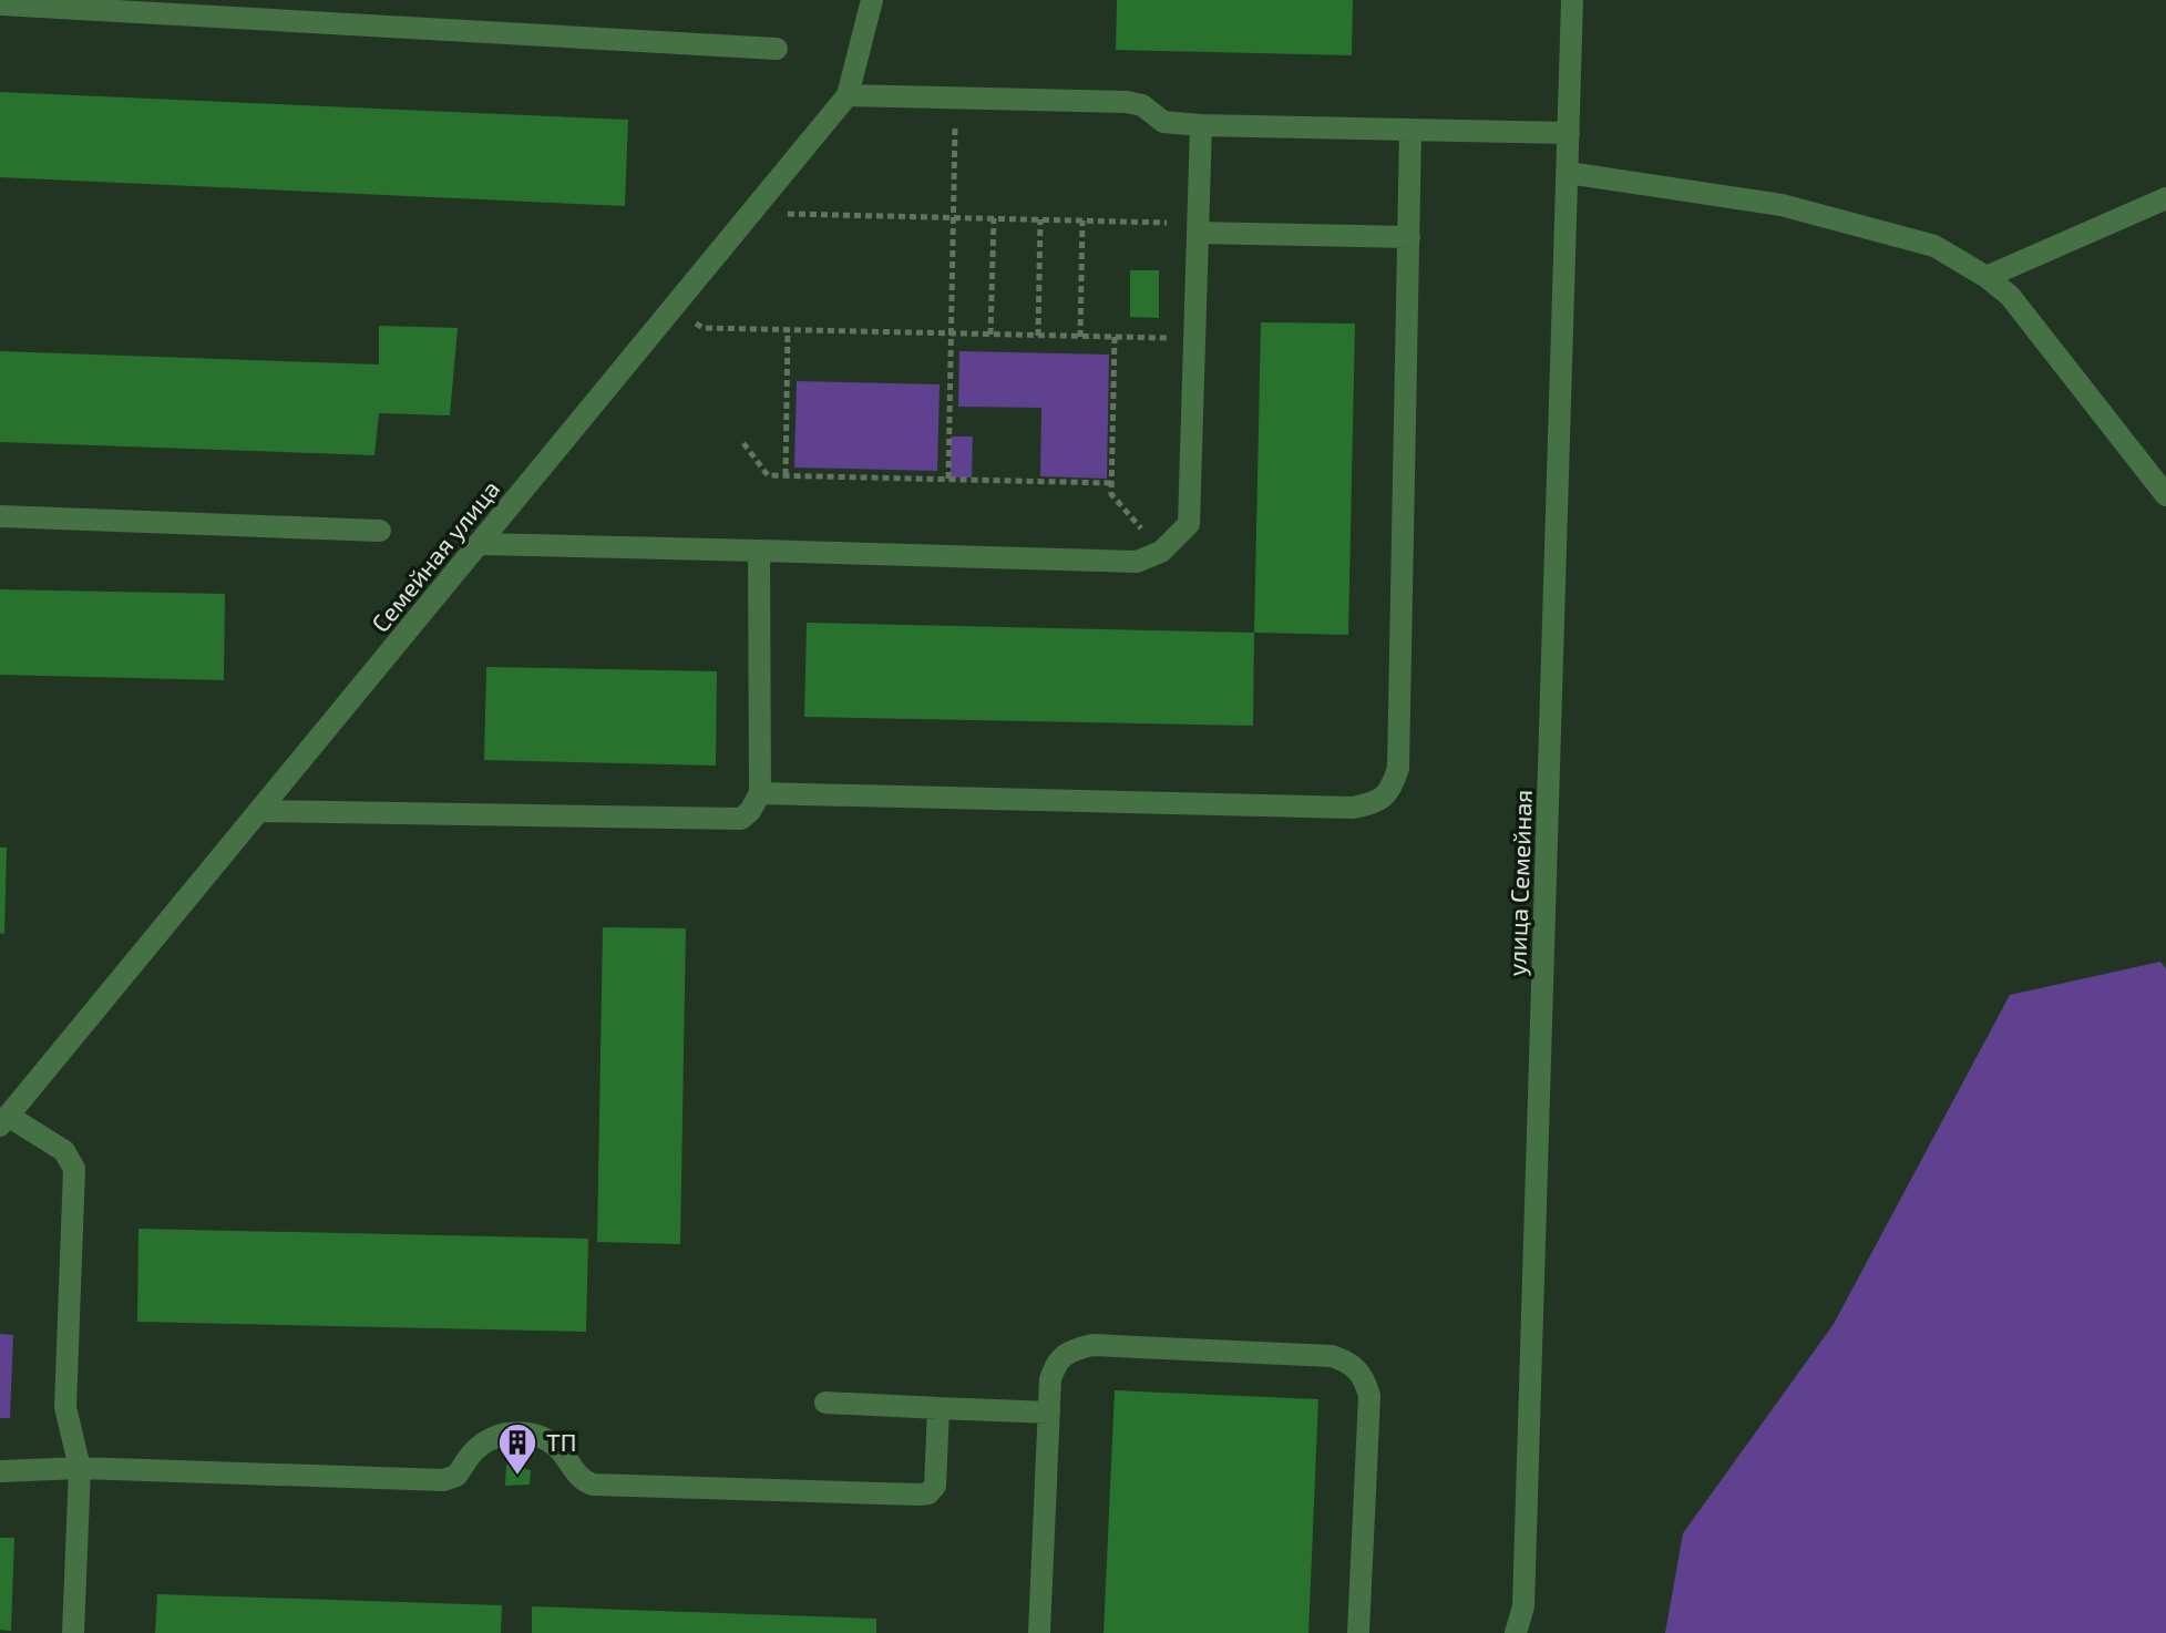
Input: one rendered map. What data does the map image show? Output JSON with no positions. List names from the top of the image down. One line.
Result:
{"streets":{"street":["Семейная улица","улица Семейная"]},"places":{"building":["ТП"]}}
